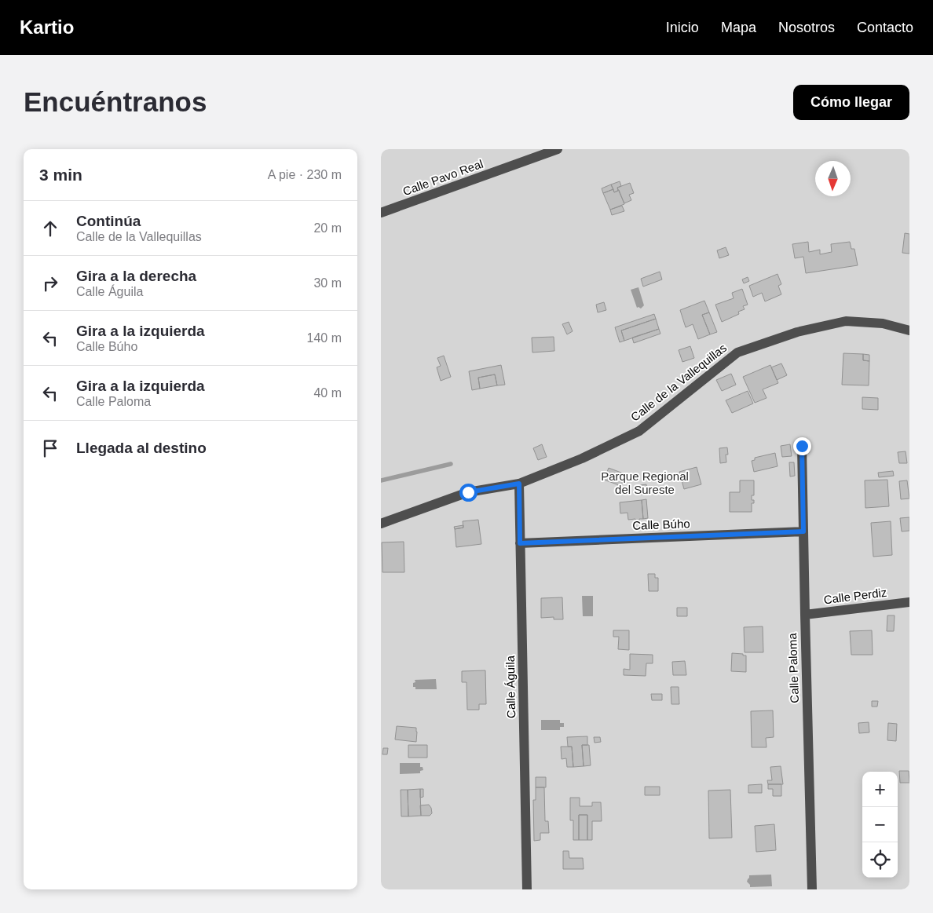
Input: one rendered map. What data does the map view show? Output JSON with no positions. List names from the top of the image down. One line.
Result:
{"streets":{"street":["Calle Pavo Real","Calle de la Vallequillas","Calle Búho","Calle Perdiz","Calle Paloma","Calle Águila"]},"crossings":[["Calle de la Vallequillas","Calle Águila"],["Calle Búho","Calle Paloma"],["Calle Búho","Calle Águila"],["Calle Perdiz","Calle Paloma"]],"parks":["Parque Regional del Sureste"],"north":"bottom","page":{"header":"Kartio","nav":["Inicio","Mapa","Nosotros","Contacto"],"buttons":"Cómo llegar","title":"Encuéntranos","heading":["3 min","A pie · 230 m"],"list":[["Continúa","Calle de la Vallequillas","20 m"],["Gira a la derecha","Calle Águila","30 m"],["Gira a la izquierda","Calle Búho","140 m"],["Gira a la izquierda","Calle Paloma","40 m"],"Llegada al destino"],"map_buttons":["+","−"]}}
